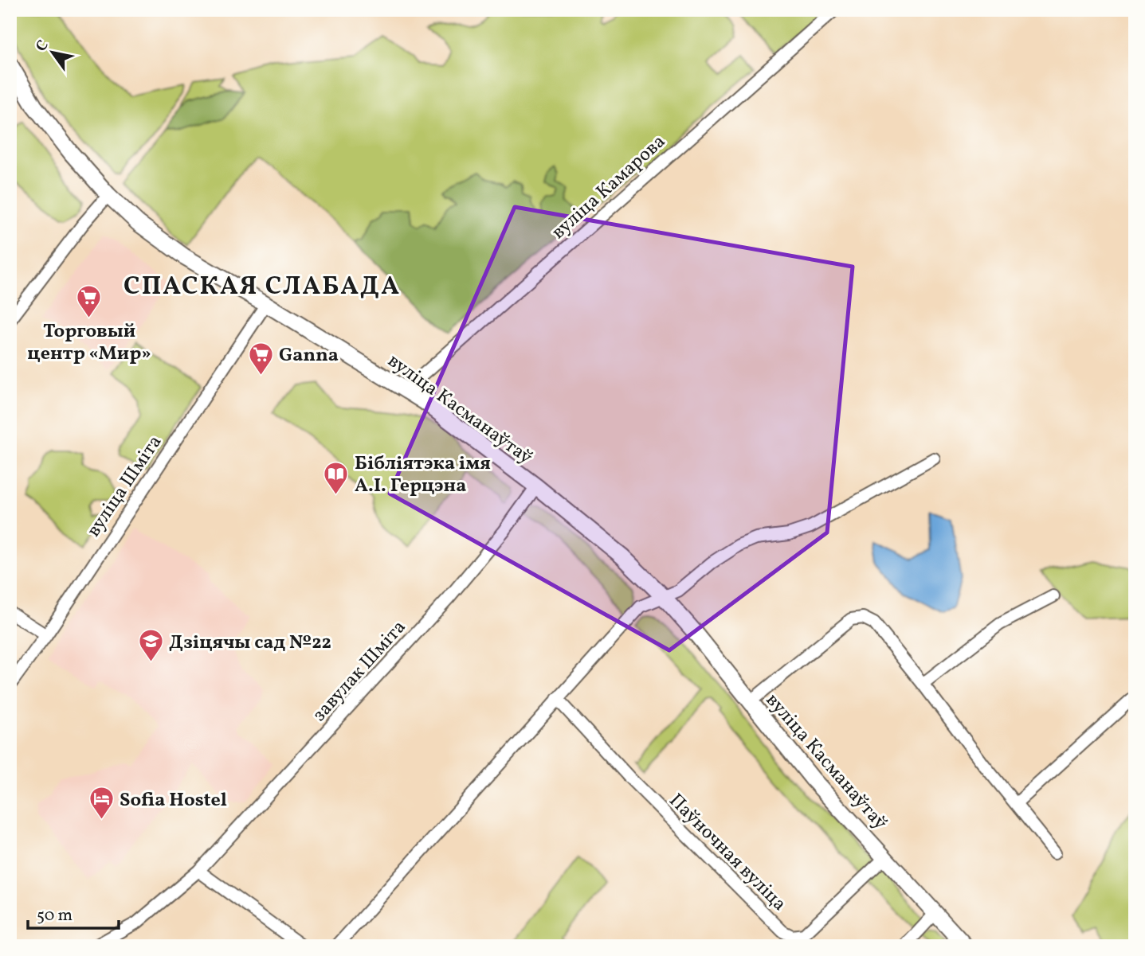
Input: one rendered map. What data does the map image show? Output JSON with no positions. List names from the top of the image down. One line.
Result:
{"streets":{"main road":["вуліца Касманаўтаў"],"street":["вуліца Камарова","вуліца Шміта","завулак Шміта","Паўночная вуліца"]},"crossings":[["вуліца Камарова","вуліца Касманаўтаў"],["вуліца Касманаўтаў","вуліца Шміта"],["вуліца Касманаўтаў","завулак Шміта"],["вуліца Касманаўтаў","Паўночная вуліца"]],"districts":["СПАСКАЯ СЛАБАДА"],"places":{"supermarket":["Торговый центр «Мир»","Ganna"],"library":["Бібліятэка імя А.І. Герцэна"],"school or university":["Дзіцячы сад №22"],"hotel":["Sofia Hostel"]},"scale_bar":"50 m","north":"top left"}
